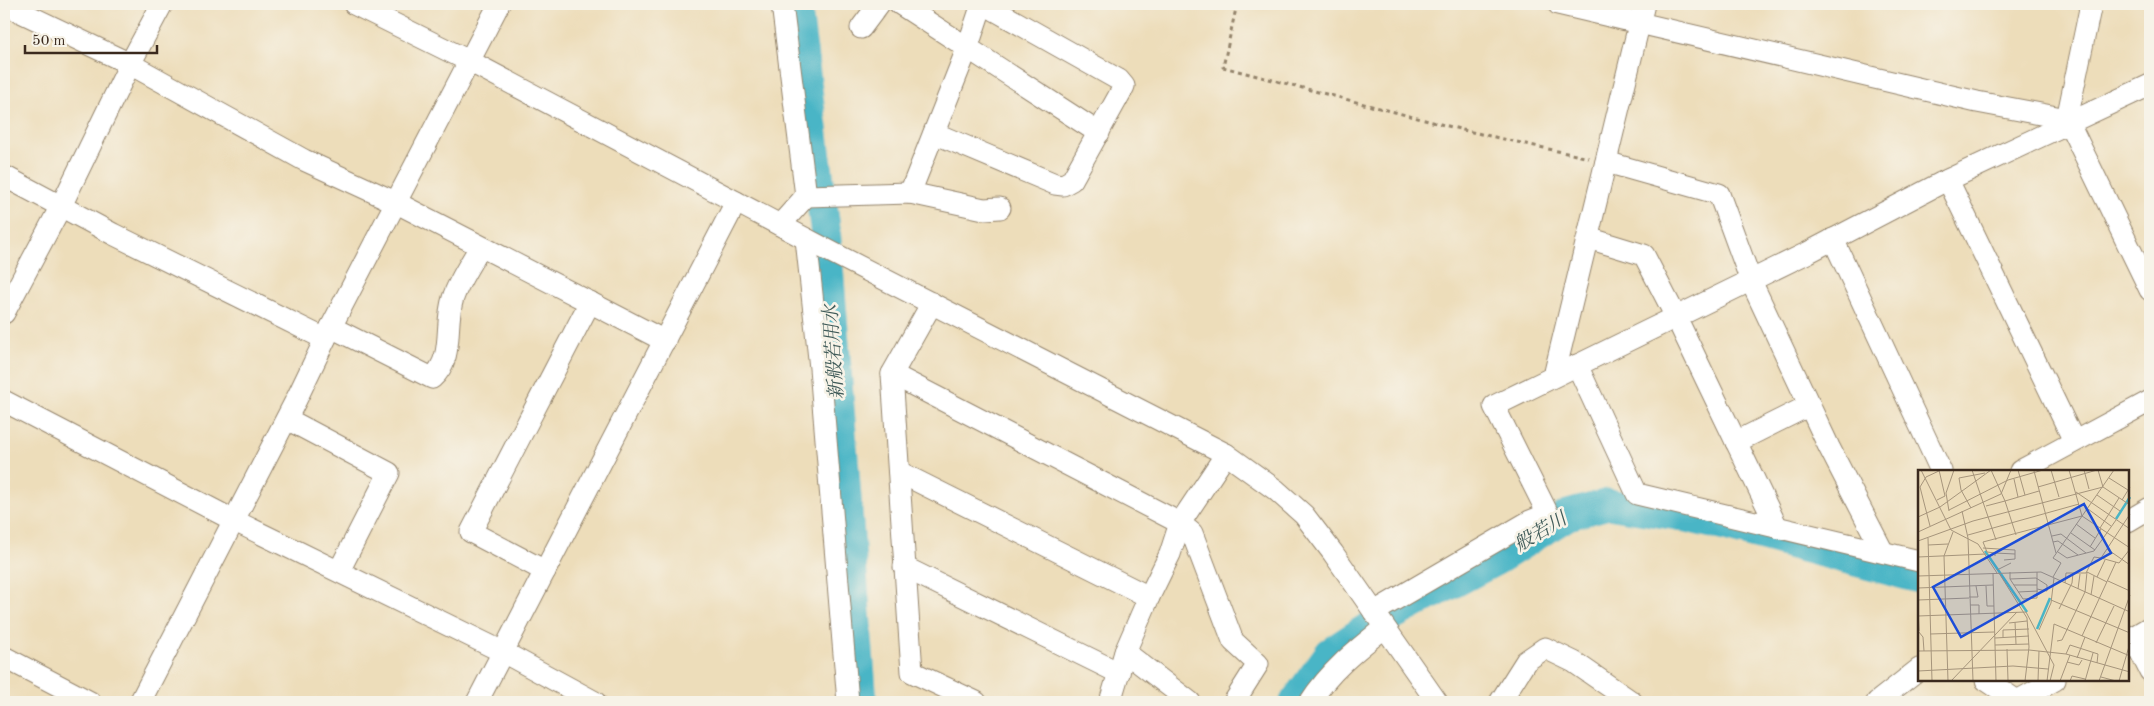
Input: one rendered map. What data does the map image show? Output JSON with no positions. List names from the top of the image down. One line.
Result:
{"water":["新般若用水","般若川"],"scale_bar":"50 m"}
